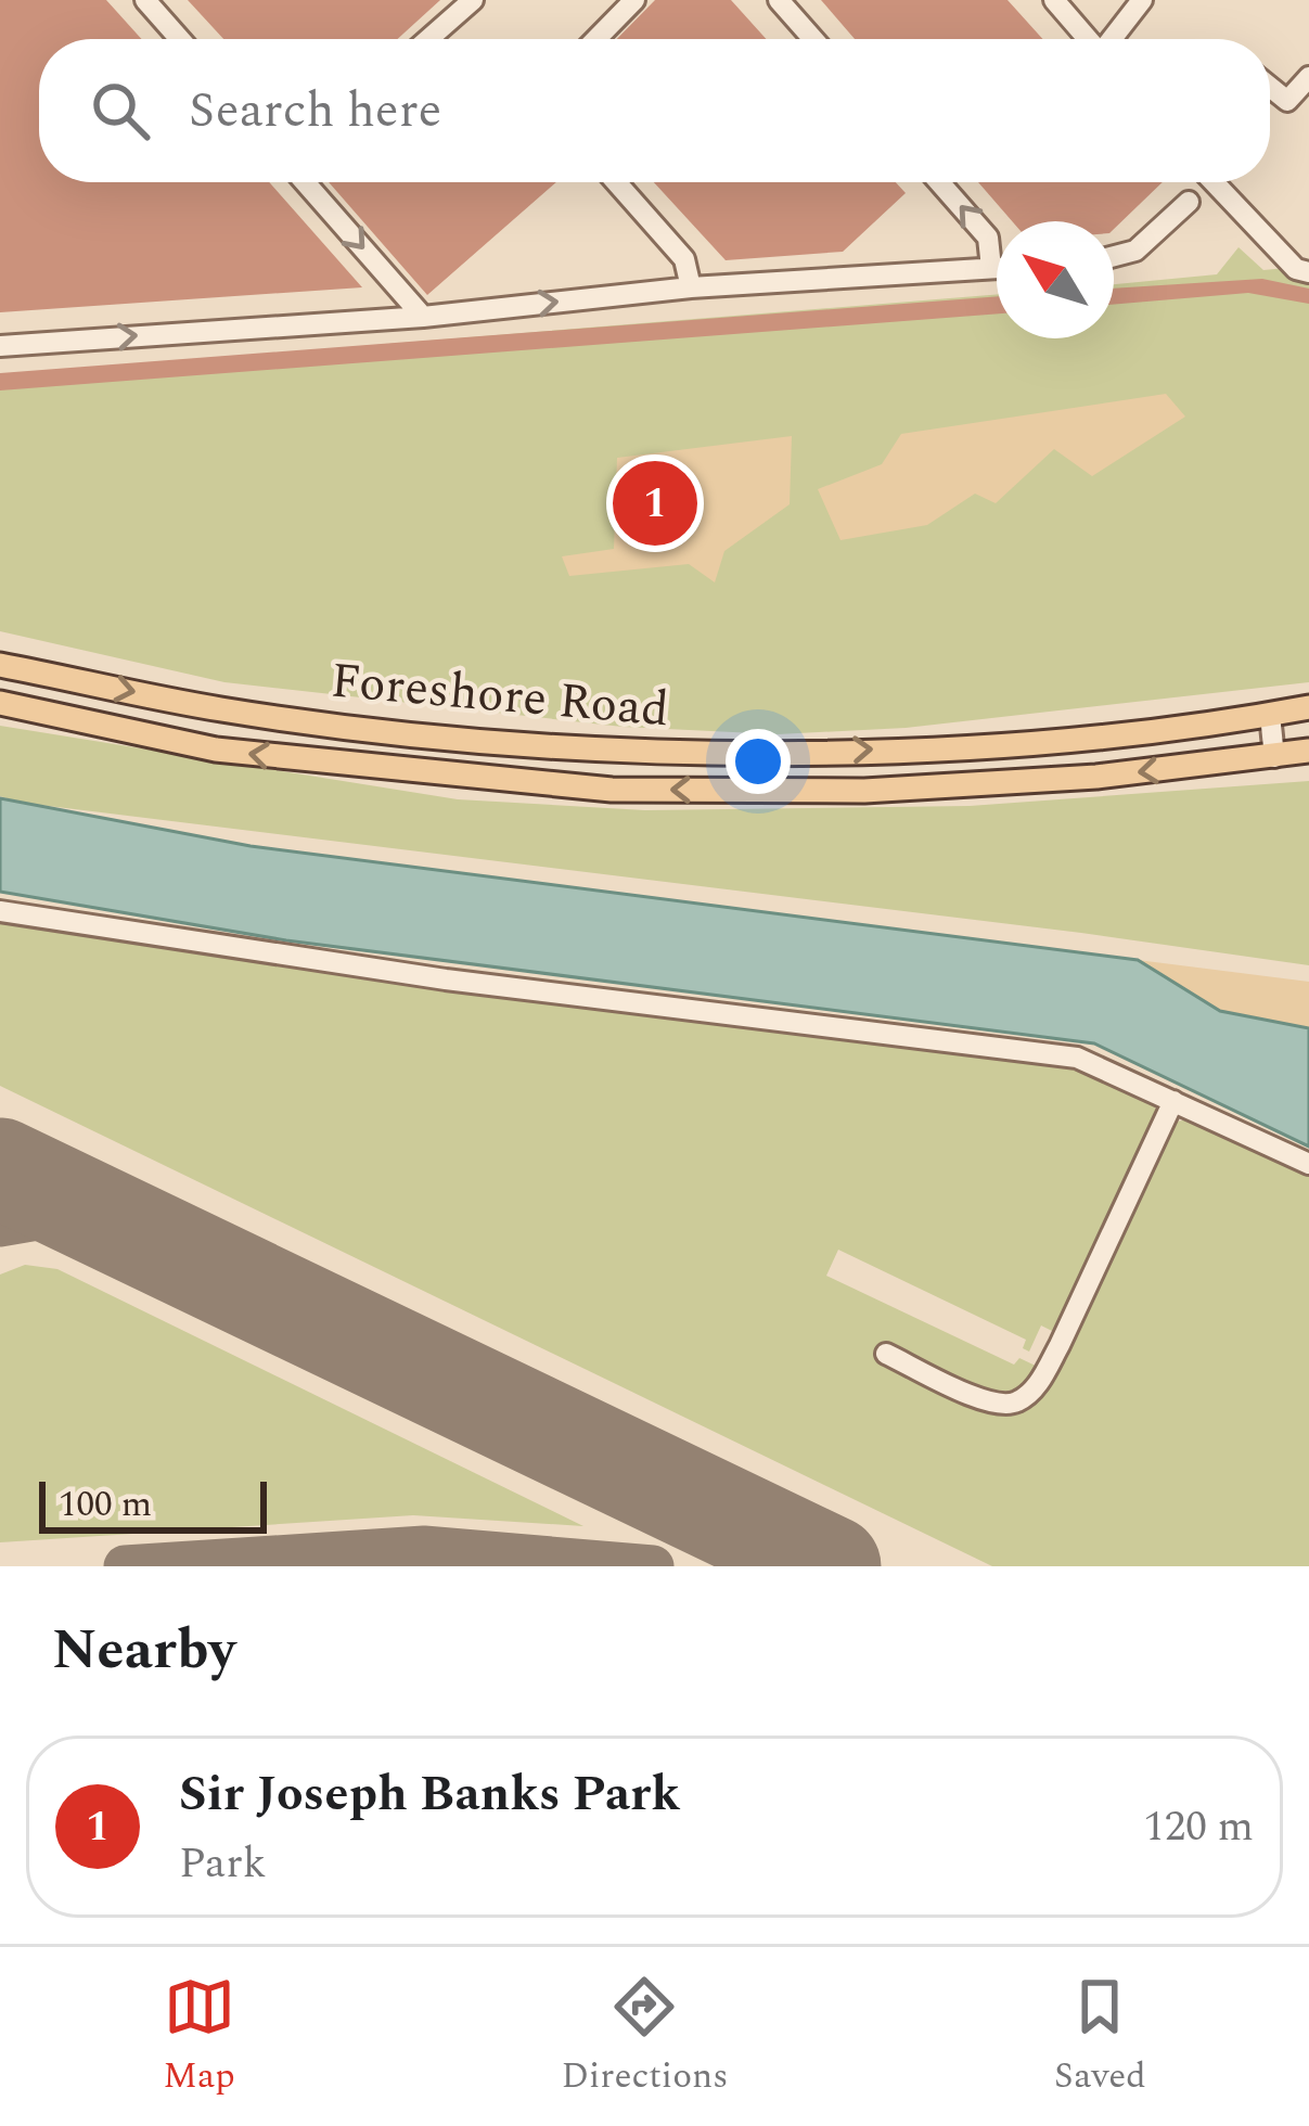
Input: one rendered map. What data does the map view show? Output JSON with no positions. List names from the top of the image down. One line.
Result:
{"streets":{"main road":["Foreshore Road"]},"scale_bar":"100 m","north":"top left","page":{"search":"Search here","pins":"1","scale":"100 m","heading":"Nearby","list":[{"mark":"1","name":"Sir Joseph Banks Park","note":"Park","value":"120 m"}],"nav":["Map","Directions","Saved"]}}
